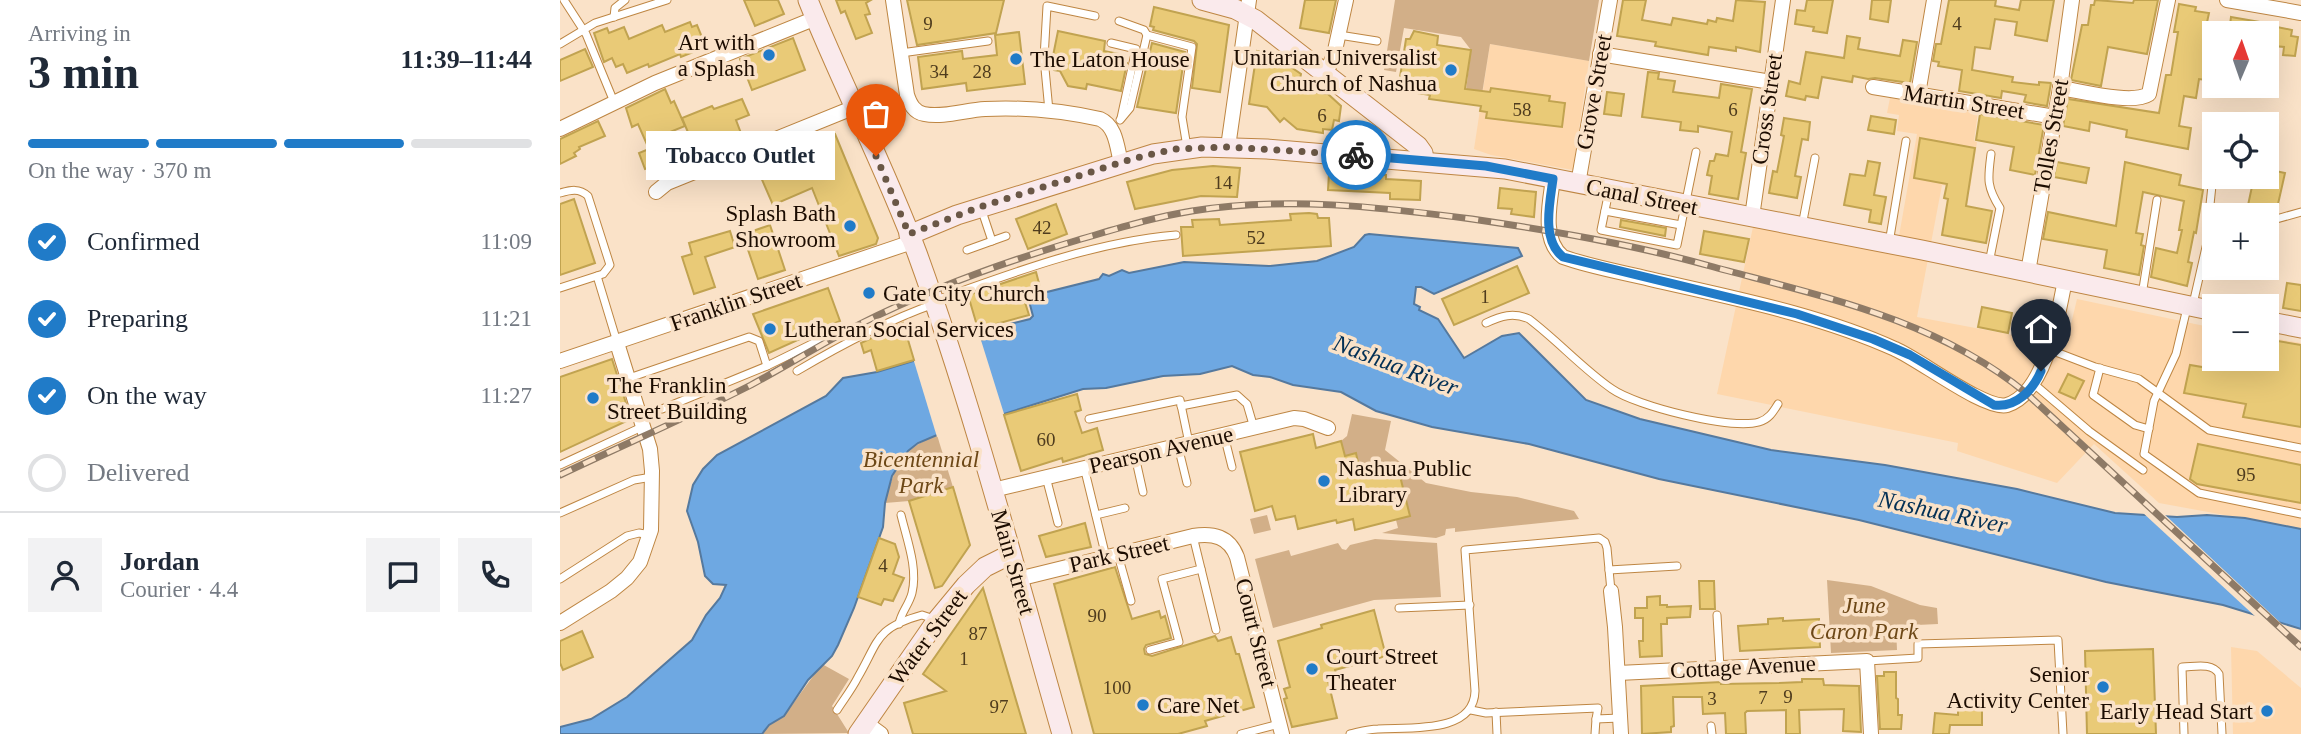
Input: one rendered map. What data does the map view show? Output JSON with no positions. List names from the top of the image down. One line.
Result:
{"streets":{"street":["Grove Street","Martin Street","Cross Street","Tolles Street","Canal Street","Franklin Street","Pearson Avenue","Park Street","Main Street","Court Street","Water Street","Cottage Avenue"]},"crossings":[["Grove Street","Canal Street"],["Martin Street","Tolles Street"],["Cross Street","Canal Street"],["Tolles Street","Canal Street"],["Canal Street","Franklin Street"],["Canal Street","Main Street"],["Franklin Street","Main Street"],["Pearson Avenue","Main Street"],["Park Street","Main Street"],["Park Street","Court Street"],["Main Street","Water Street"]],"water":["Nashua River"],"parks":["Bicentennial Park","June Caron Park"],"places":["Art with a Splash","The Laton House","Unitarian Universalist Church of Nashua","Tobacco Outlet","Splash Bath Showroom","Gate City Church","Lutheran Social Services","The Franklin Street Building","Nashua Public Library","Court Street Theater","Senior Activity Center","Care Net","Early Head Start"],"house_numbers":["9","4","34","28","58","6","6","14","42","52","1","60","95","4","90","87","1","100","9","7","3","97"],"north":"top","page":{"heading":["3 min","Arriving in","11:39–11:44"],"panel":["Jordan","Courier · 4.4"],"map_buttons":["+","−"],"bar":"On the way · 370 m","bubble":"Tobacco Outlet","list":[["Confirmed","11:09"],["Preparing","11:21"],["On the way","11:27"],"Delivered"]}}
